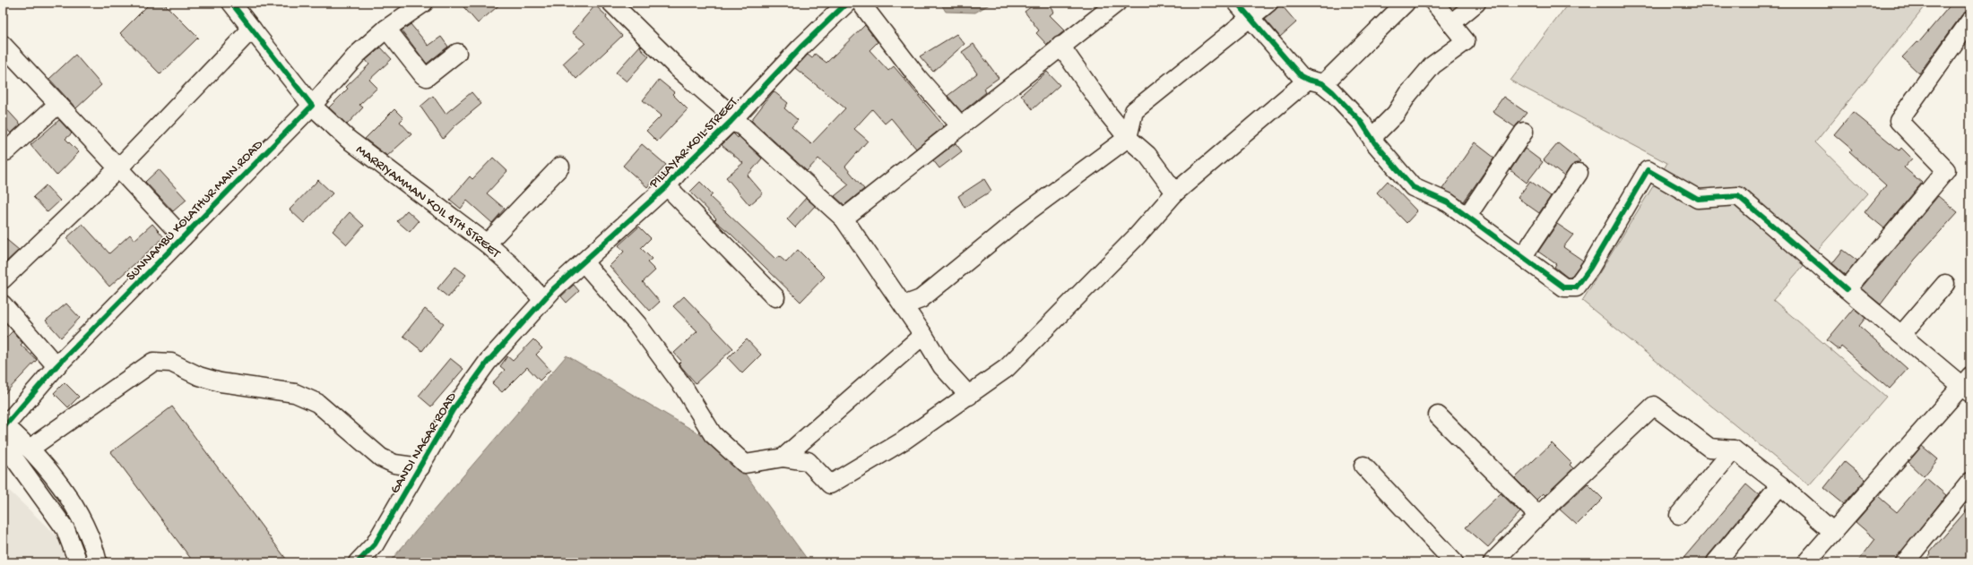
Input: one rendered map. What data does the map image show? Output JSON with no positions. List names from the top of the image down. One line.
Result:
{"streets":{"street":["PILLAYAR KOIL STREET.","MARRIYAMMAN KOIL 4TH STREET","SUNNAMBU KOLATHUR MAIN ROAD","GANDI NAGAR ROAD"]},"crossings":[["PILLAYAR KOIL STREET.","MARRIYAMMAN KOIL 4TH STREET"],["PILLAYAR KOIL STREET.","GANDI NAGAR ROAD"],["MARRIYAMMAN KOIL 4TH STREET","SUNNAMBU KOLATHUR MAIN ROAD"],["MARRIYAMMAN KOIL 4TH STREET","GANDI NAGAR ROAD"]]}
